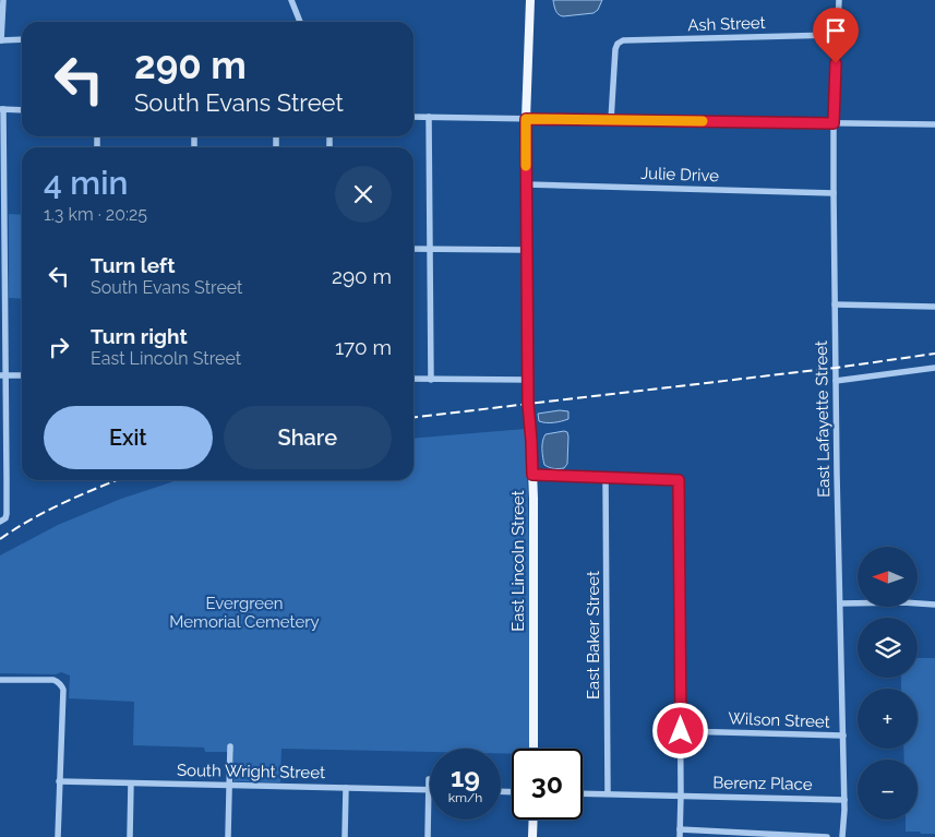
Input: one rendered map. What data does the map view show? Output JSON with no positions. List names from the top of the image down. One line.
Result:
{"streets":{"main road":["East Lincoln Street"],"street":["Ash Street","Julie Drive","East Lafayette Street","East Baker Street","Wilson Street","South Wright Street","Berenz Place"]},"crossings":[["Ash Street","East Lafayette Street"],["Julie Drive","East Lafayette Street"],["Julie Drive","East Lincoln Street"],["East Lafayette Street","Wilson Street"],["East Lafayette Street","Berenz Place"]],"parks":["Evergreen Memorial Cemetery"],"north":"left","page":{"turn":["290 m","South Evans Street"],"heading":["4 min","1.3 km · 20:25"],"list":[{"name":"Turn left","note":"South Evans Street","value":"290 m"},{"name":"Turn right","note":"East Lincoln Street","value":"170 m"}],"buttons":["Exit","Share"],"map_buttons":["+","−"],"speed":"19 km/h","limit":"30"}}
